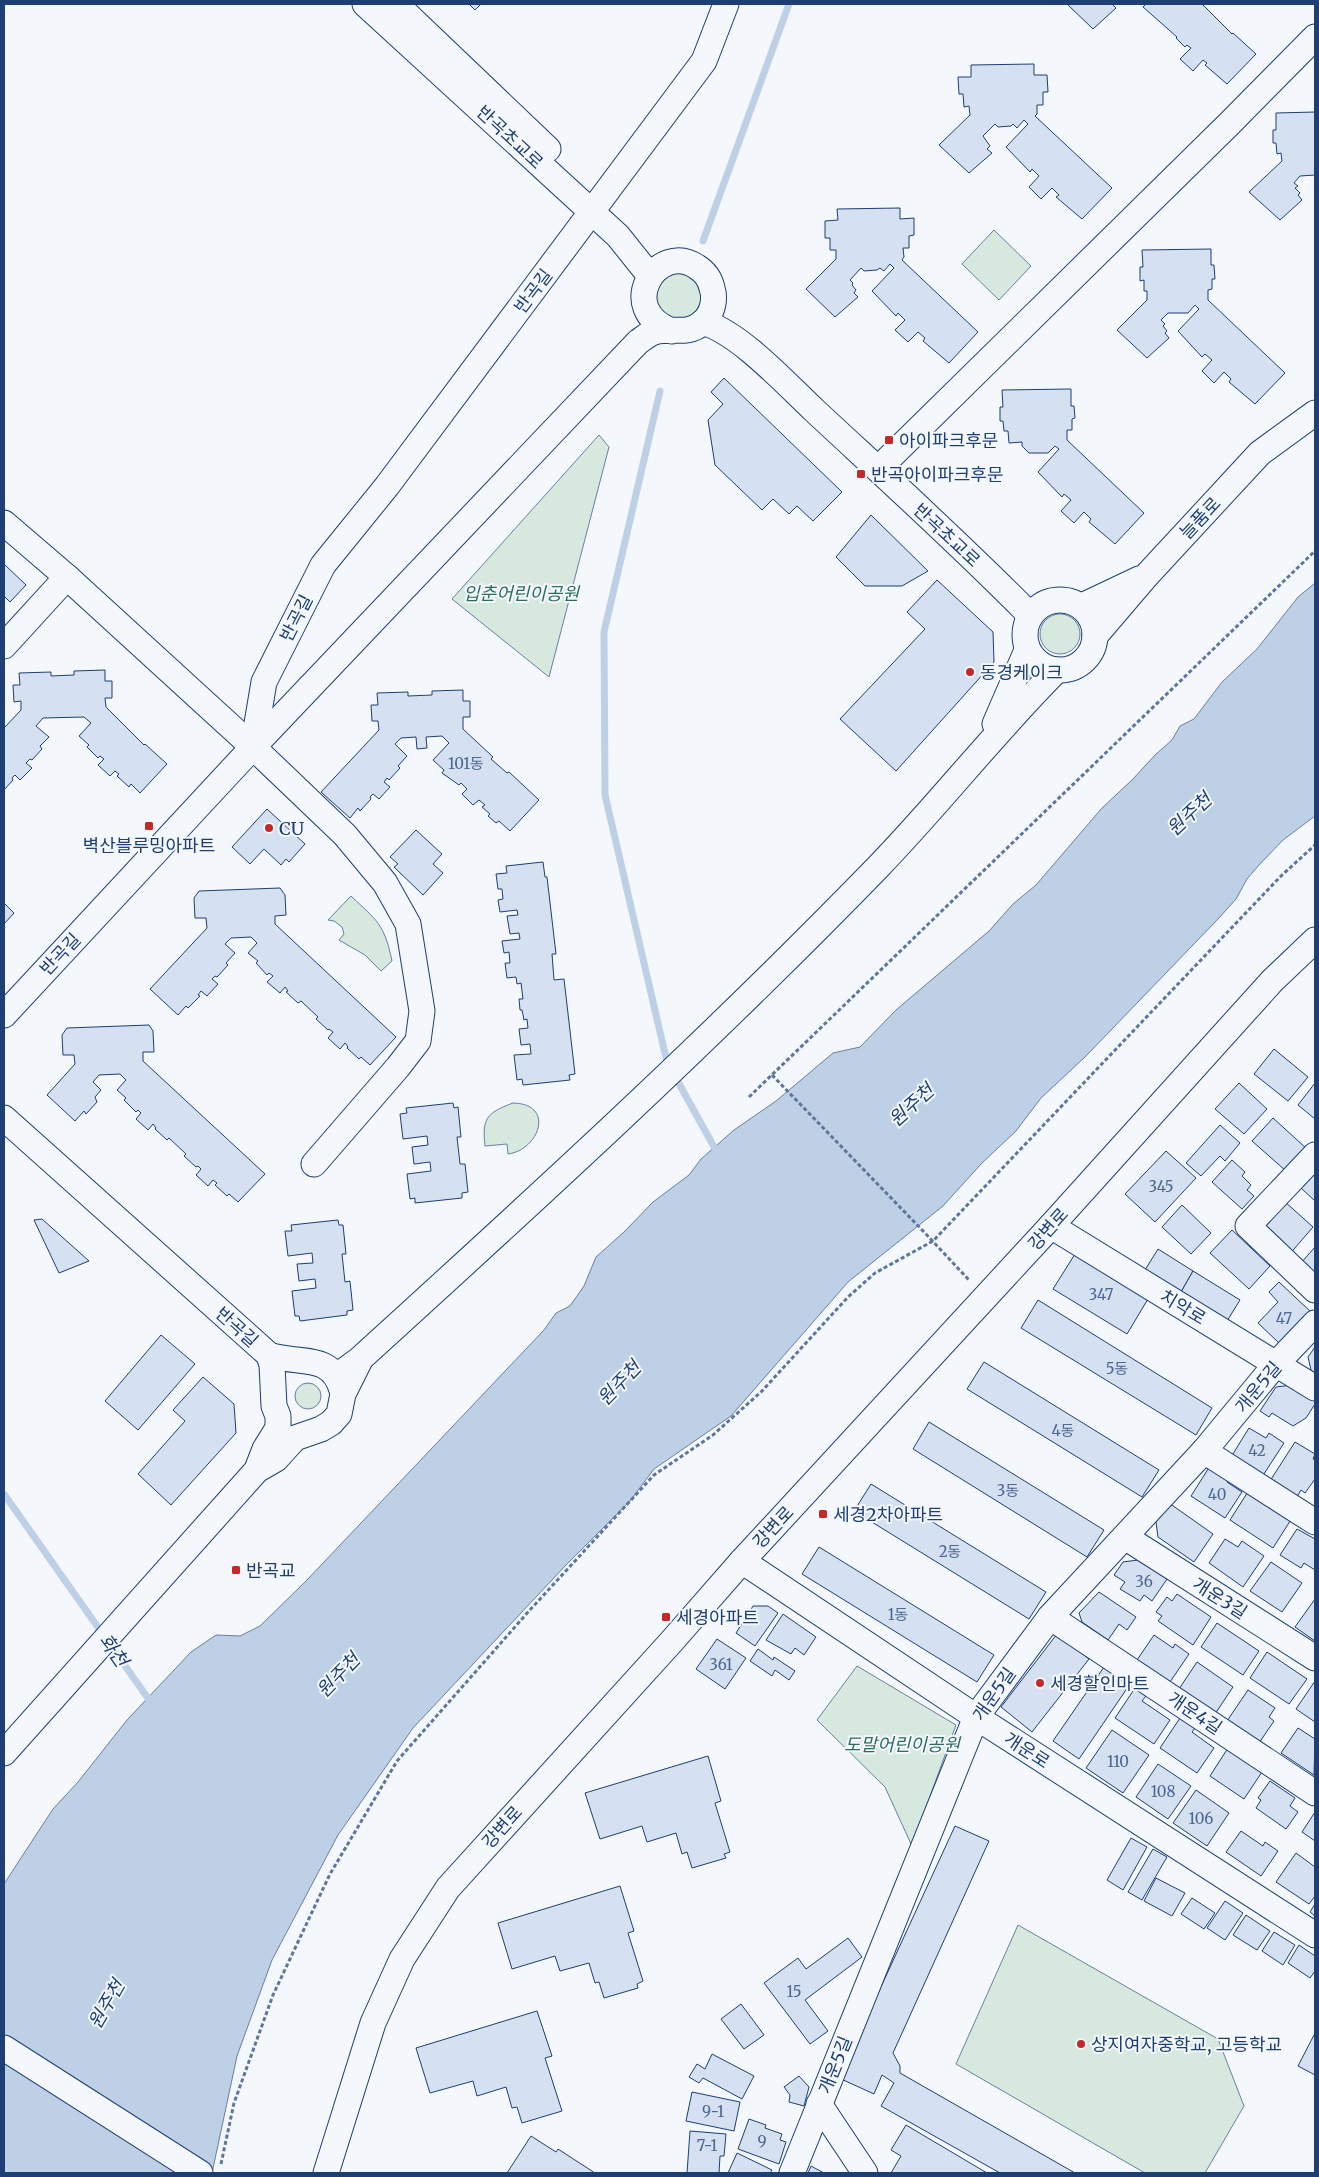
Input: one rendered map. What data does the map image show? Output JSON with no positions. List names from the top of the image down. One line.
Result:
{"streets":{"street":["반곡초교로","반곡길","늘품로","강변로","치악로","개운5길","개운3길","개운4길","개운로"]},"crossings":[["반곡초교로","반곡길"],["반곡초교로","늘품로"],["강변로","치악로"],["강변로","개운로"],["치악로","개운5길"],["개운5길","개운3길"],["개운5길","개운4길"],["개운5길","개운로"]],"water":["원주천","화천"],"parks":["입춘어린이공원","도말어린이공원"],"places":{"transit":["아이파크후문","반곡아이파크후문","벽산블루밍아파트","세경2차아파트","반곡교","세경아파트"],"other":["동경케이크","CU","세경할인마트","상지여자중학교, 고등학교"]},"house_numbers":["101동","345","347","47","5동","4동","42","3동","40","2동","36","1동","361","110","108","106","15","9-1","9","7-1"]}
